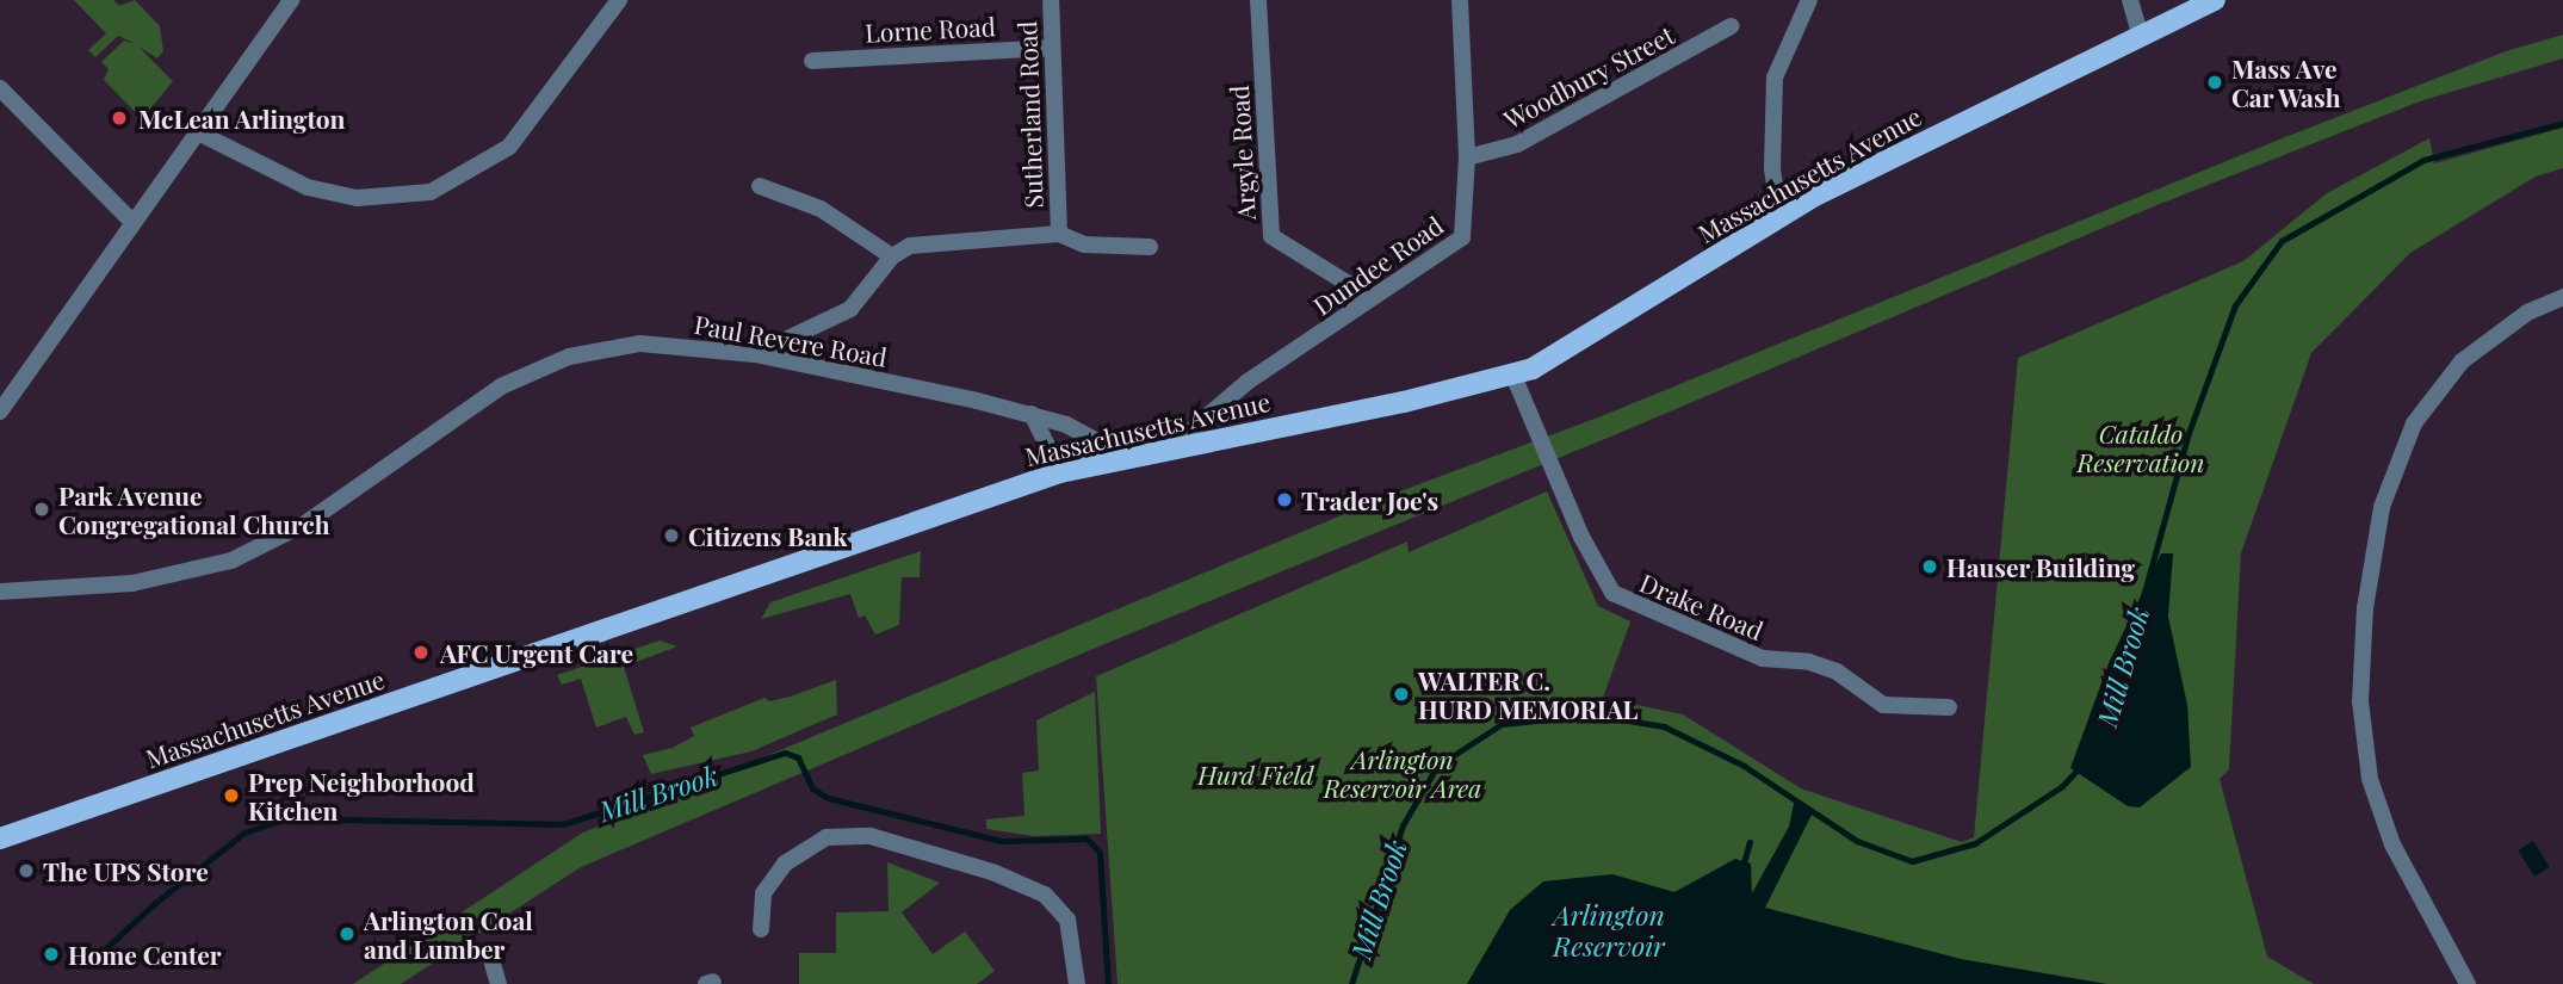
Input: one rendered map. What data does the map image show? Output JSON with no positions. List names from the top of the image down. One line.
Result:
{"streets":{"main road":["Massachusetts Avenue"],"street":["Lorne Road","Woodbury Street","Sutherland Road","Argyle Road","Dundee Road","Paul Revere Road","Drake Road"]},"crossings":[["Lorne Road","Sutherland Road"],["Woodbury Street","Dundee Road"],["Argyle Road","Dundee Road"],["Massachusetts Avenue","Dundee Road"],["Massachusetts Avenue","Paul Revere Road"],["Massachusetts Avenue","Drake Road"]],"water":["Mill Brook","Arlington Reservoir"],"parks":["Cataldo Reservation","Arlington Reservoir Area","Hurd Field"],"places":["Mass Ave Car Wash","McLean Arlington","Trader Joe's","Park Avenue Congregational Church","Citizens Bank","Hauser Building","AFC Urgent Care","WALTER C. HURD MEMORIAL","Prep Neighborhood Kitchen","The UPS Store","Arlington Coal and Lumber","Home Center"]}
